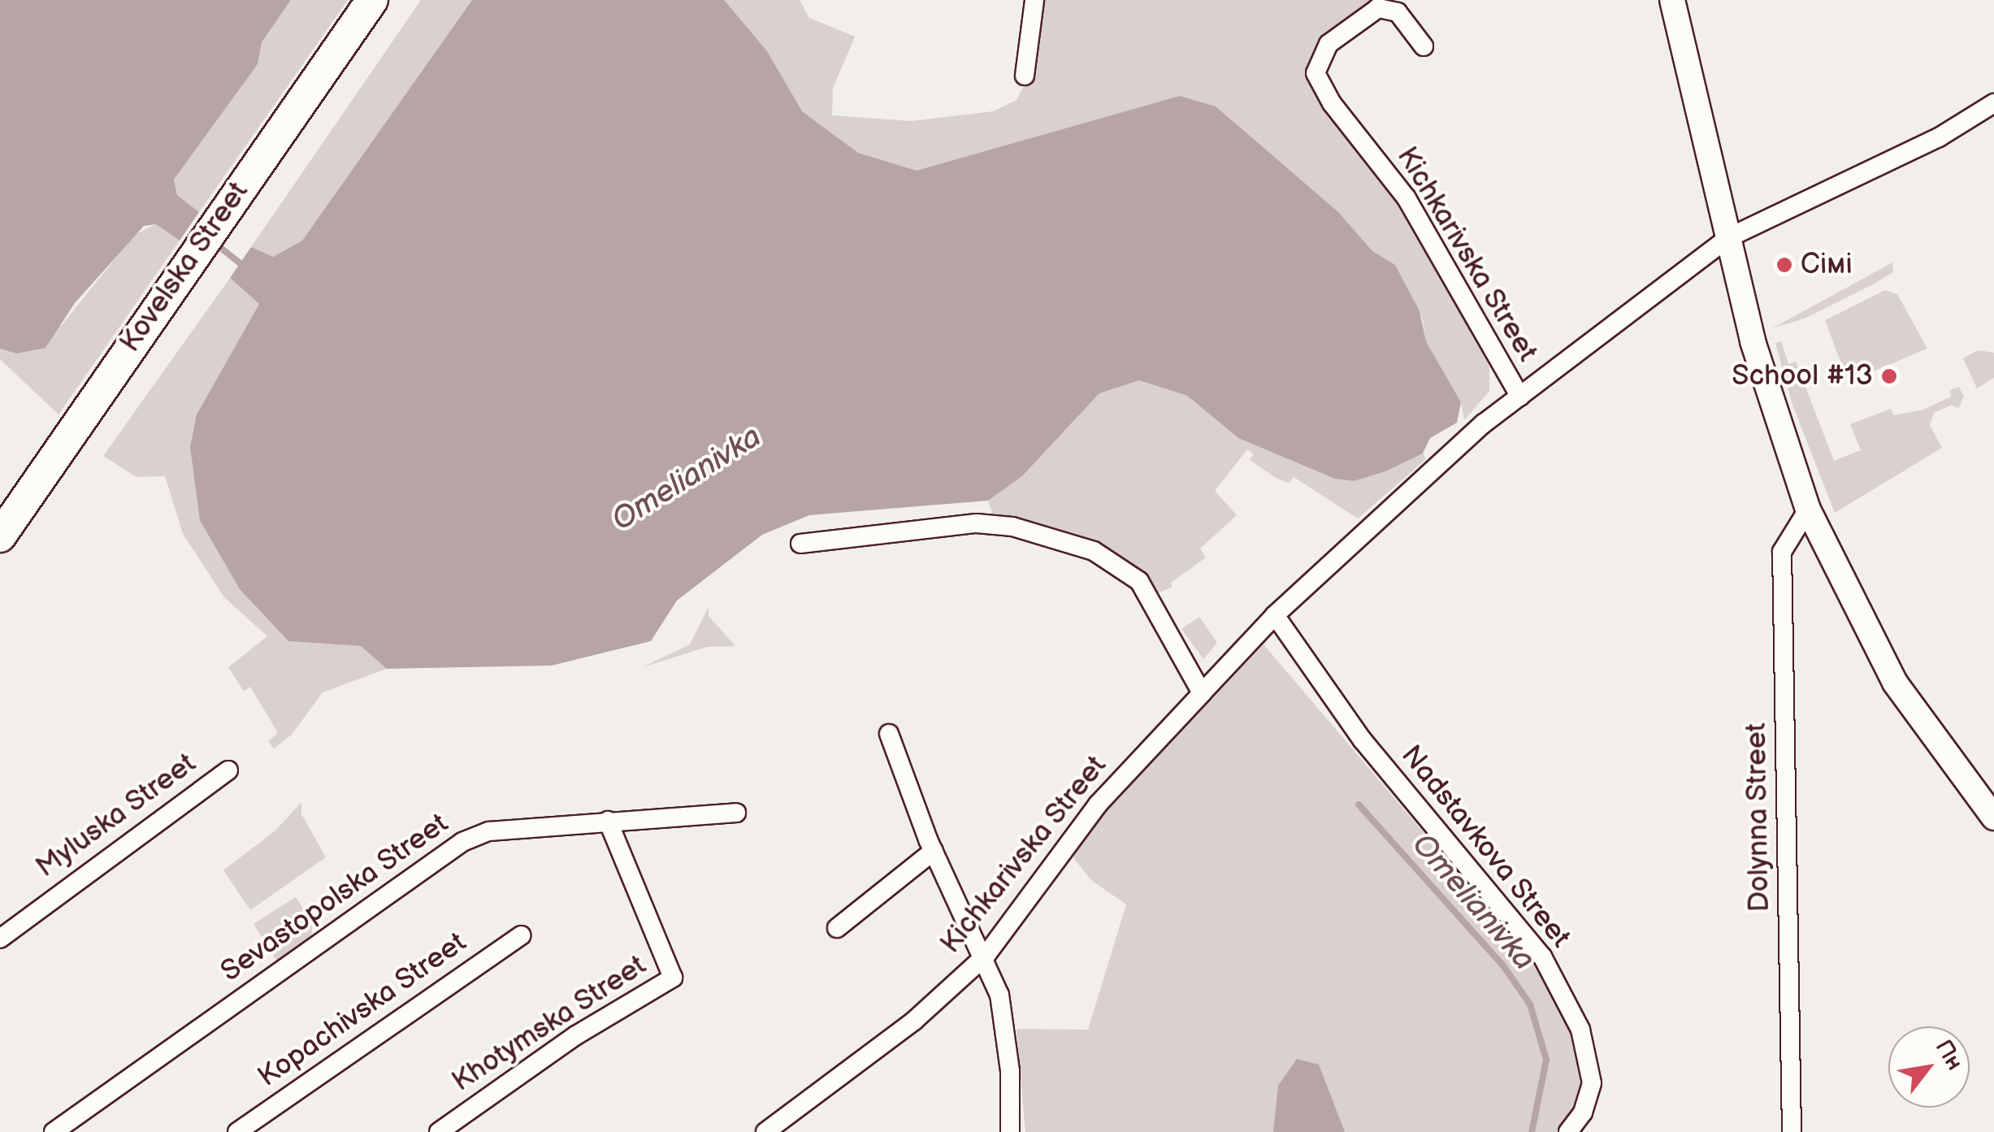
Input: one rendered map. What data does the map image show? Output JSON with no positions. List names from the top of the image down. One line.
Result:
{"streets":{"main road":["Kovelska Street"],"street":["Kichkarivska Street","Myluska Street","Dolynna Street","Nadstavkova Street","Sevastopolska Street","Kopachivska Street","Khotymska Street"]},"crossings":[["Kichkarivska Street","Nadstavkova Street"],["Sevastopolska Street","Khotymska Street"]],"water":["Omelianivka"],"places":["Сімі","School #13"],"north":"top right"}
